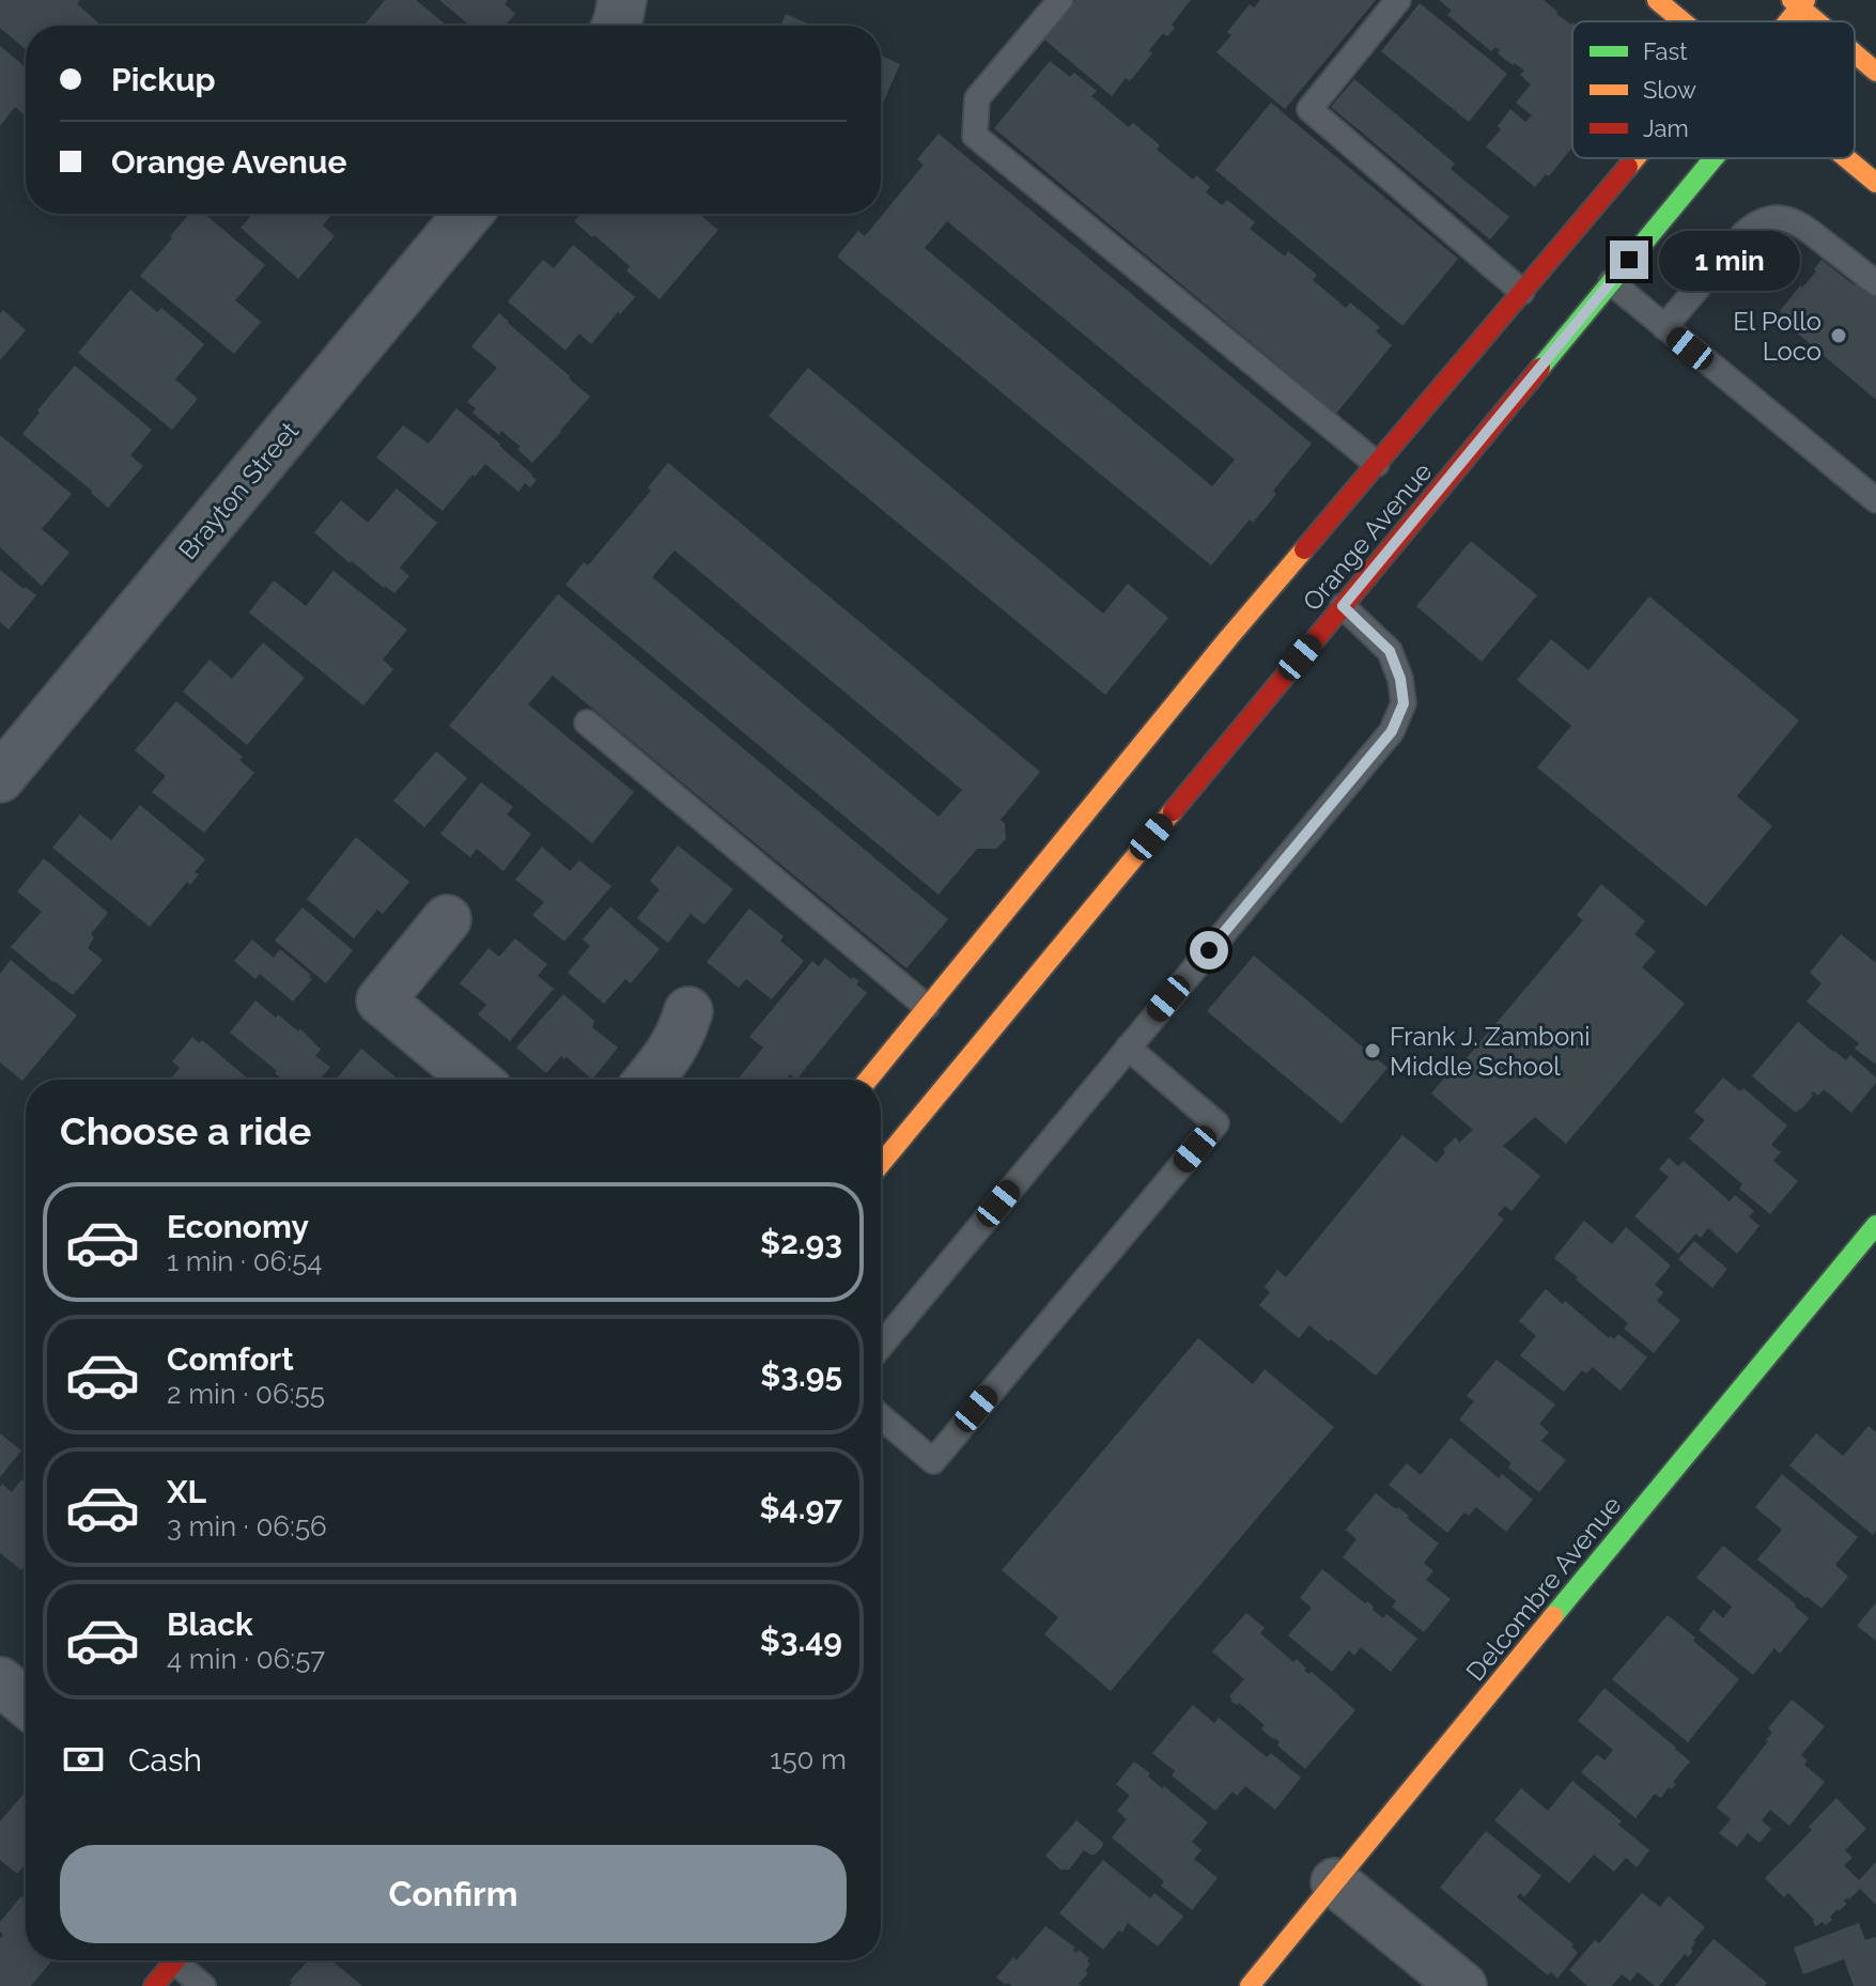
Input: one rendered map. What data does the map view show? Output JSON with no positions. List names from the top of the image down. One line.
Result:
{"streets":{"street":["Brayton Street","Orange Avenue","Delcombre Avenue"]},"places":["El Pollo Loco","Frank J. Zamboni Middle School"],"legend":["Fast","Slow","Jam"],"page":{"banner":["Pickup","Orange Avenue"],"bubble":"1 min","heading":"Choose a ride","list":[{"name":"Economy","note":"1 min · 06:54","value":"$2.93"},{"name":"Comfort","note":"2 min · 06:55","value":"$3.95"},{"name":"XL","note":"3 min · 06:56","value":"$4.97"},{"name":"Black","note":"4 min · 06:57","value":"$3.49"}],"pay":["Cash","150 m"],"buttons":"Confirm"}}
